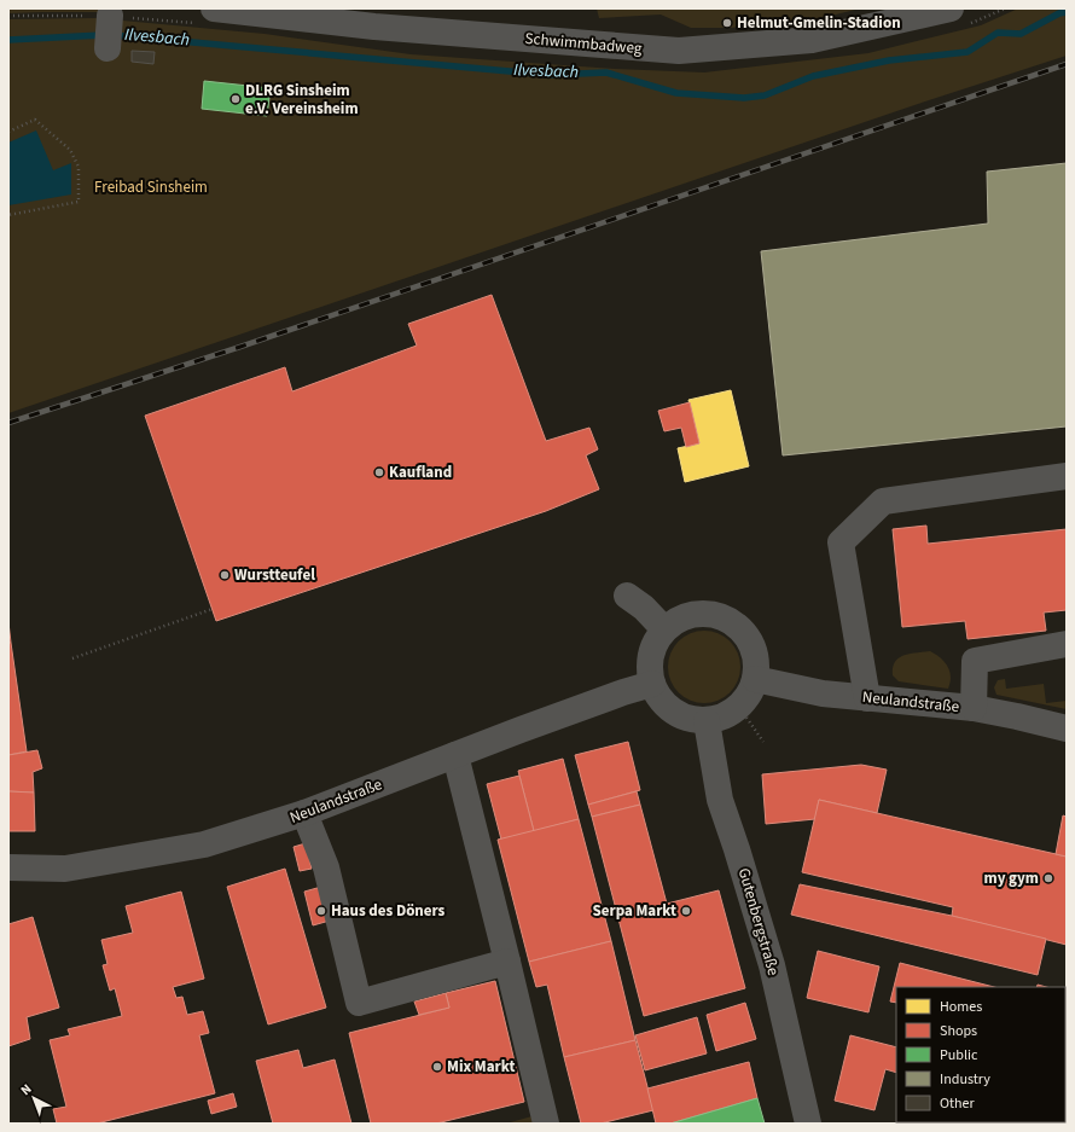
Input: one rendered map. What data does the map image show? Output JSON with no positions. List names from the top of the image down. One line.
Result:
{"streets":{"street":["Schwimmbadweg","Neulandstraße","Gutenbergstraße"]},"crossings":[["Neulandstraße","Gutenbergstraße"]],"water":["Ilvesbach"],"parks":["Freibad Sinsheim"],"places":["Helmut-Gmelin-Stadion","DLRG Sinsheim e.V. Vereinsheim","Kaufland","Wurstteufel","my gym","Haus des Döners","Serpa Markt","Mix Markt"],"legend":["Homes","Shops","Public","Industry","Other"],"north":"top left"}
